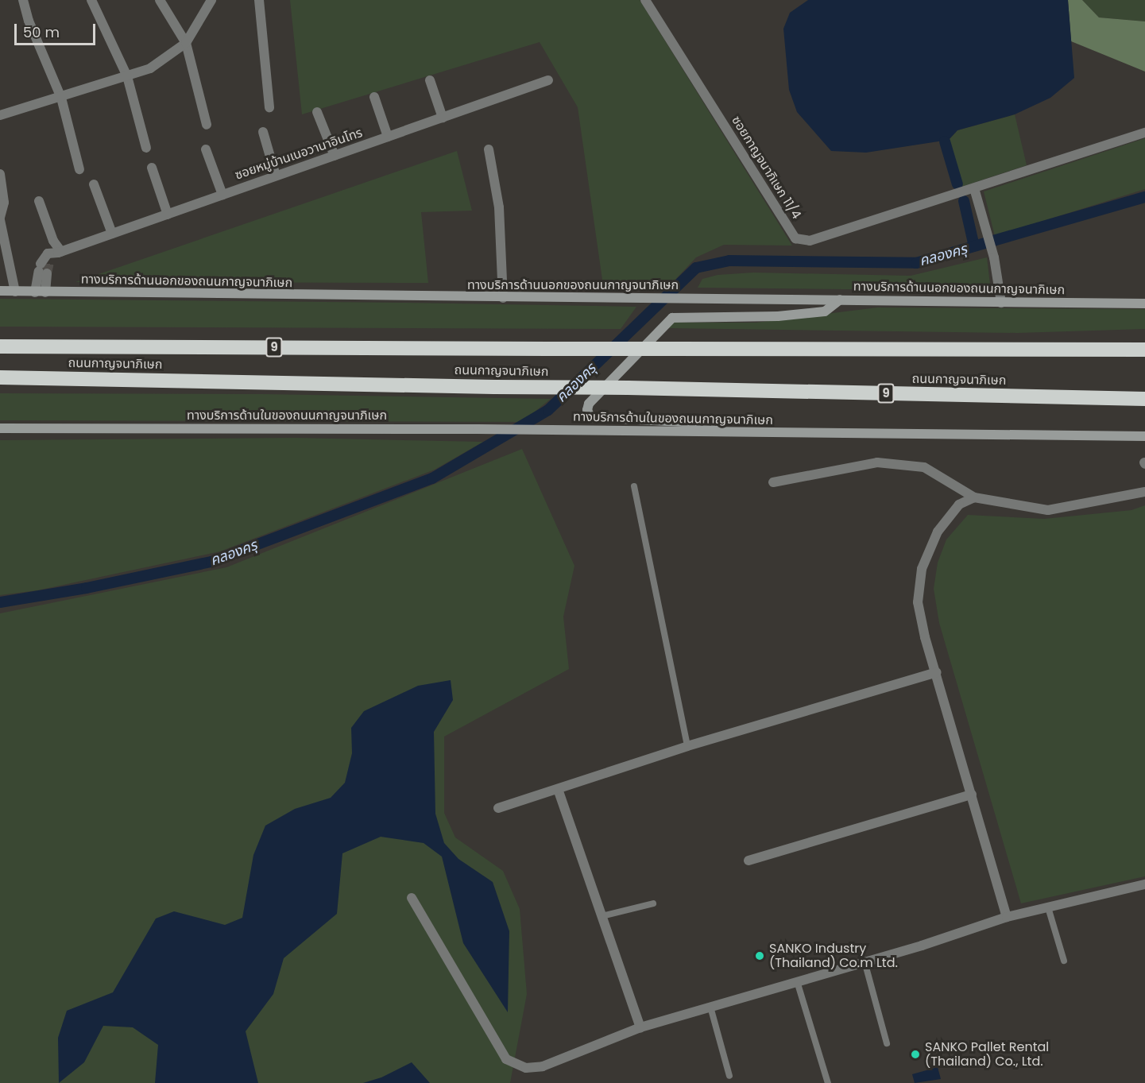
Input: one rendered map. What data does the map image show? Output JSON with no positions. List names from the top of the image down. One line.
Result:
{"streets":{"highway":["9","ถนนกาญจนาภิเษก"],"main road":["ทางบริการด้านนอกของถนนกาญจนาภิเษก","ทางบริการด้านในของถนนกาญจนาภิเษก"],"street":["ซอยหมู่บ้านเนอวานาอินโทร","ซอยกาญจนาภิเษก 11/4"]},"water":["คลองครุ"],"places":["SANKO Industry (Thailand) Co.m Ltd.","SANKO Pallet Rental (Thailand) Co., Ltd."],"scale_bar":"50 m"}
